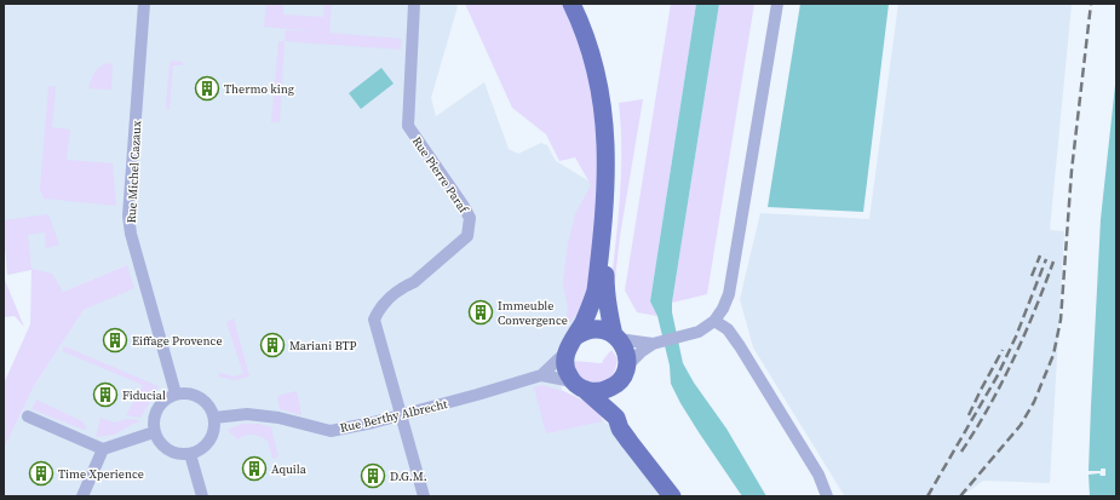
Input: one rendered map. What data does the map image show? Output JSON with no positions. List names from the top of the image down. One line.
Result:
{"streets":{"street":["Rue Michel Cazaux","Rue Pierre Paraf","Rue Berthy Albrecht"]},"crossings":[["Rue Michel Cazaux","Rue Berthy Albrecht"],["Rue Pierre Paraf","Rue Berthy Albrecht"]],"places":{"building":["Thermo king","Immeuble Convergence","Eiffage Provence","Mariani BTP","Fiducial","Aquila","Time Xperience","D.G.M."]}}
